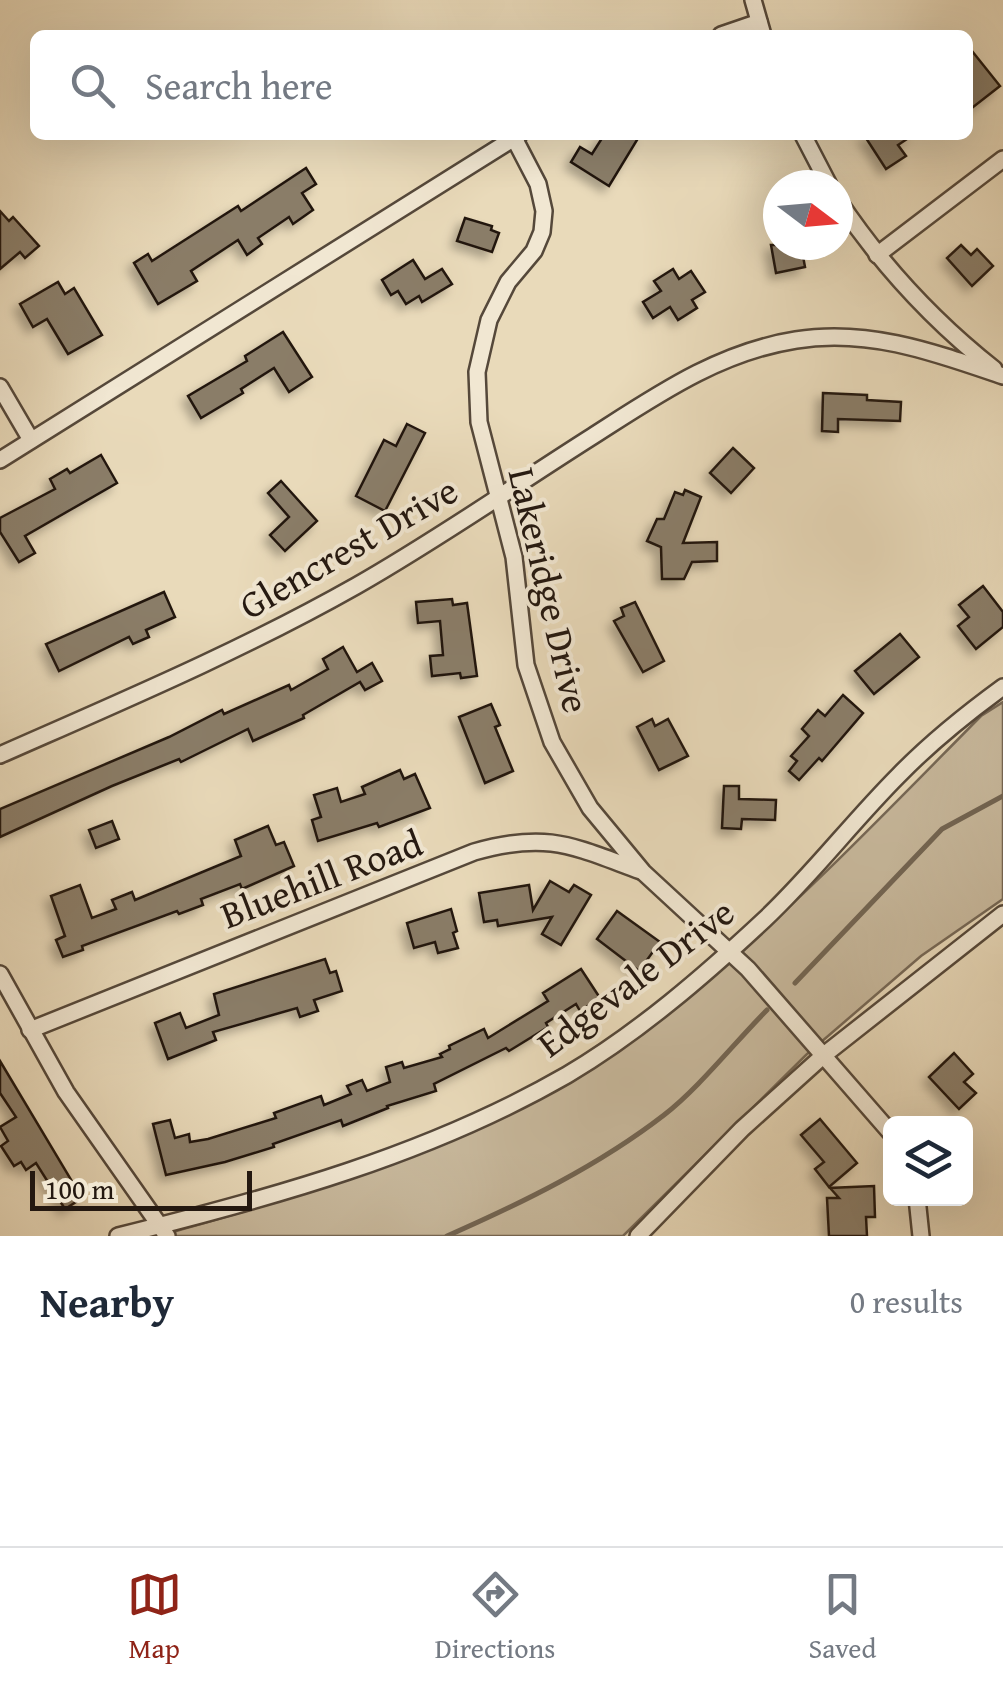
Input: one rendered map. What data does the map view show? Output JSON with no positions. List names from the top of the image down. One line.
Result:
{"streets":{"street":["Glencrest Drive","Lakeridge Drive","Bluehill Road","Edgevale Drive"]},"crossings":[["Glencrest Drive","Lakeridge Drive"],["Lakeridge Drive","Bluehill Road"],["Lakeridge Drive","Edgevale Drive"]],"scale_bar":"100 m","north":"right","page":{"search":"Search here","scale":"100 m","heading":["Nearby","0 results"],"nav":["Map","Directions","Saved"]}}
